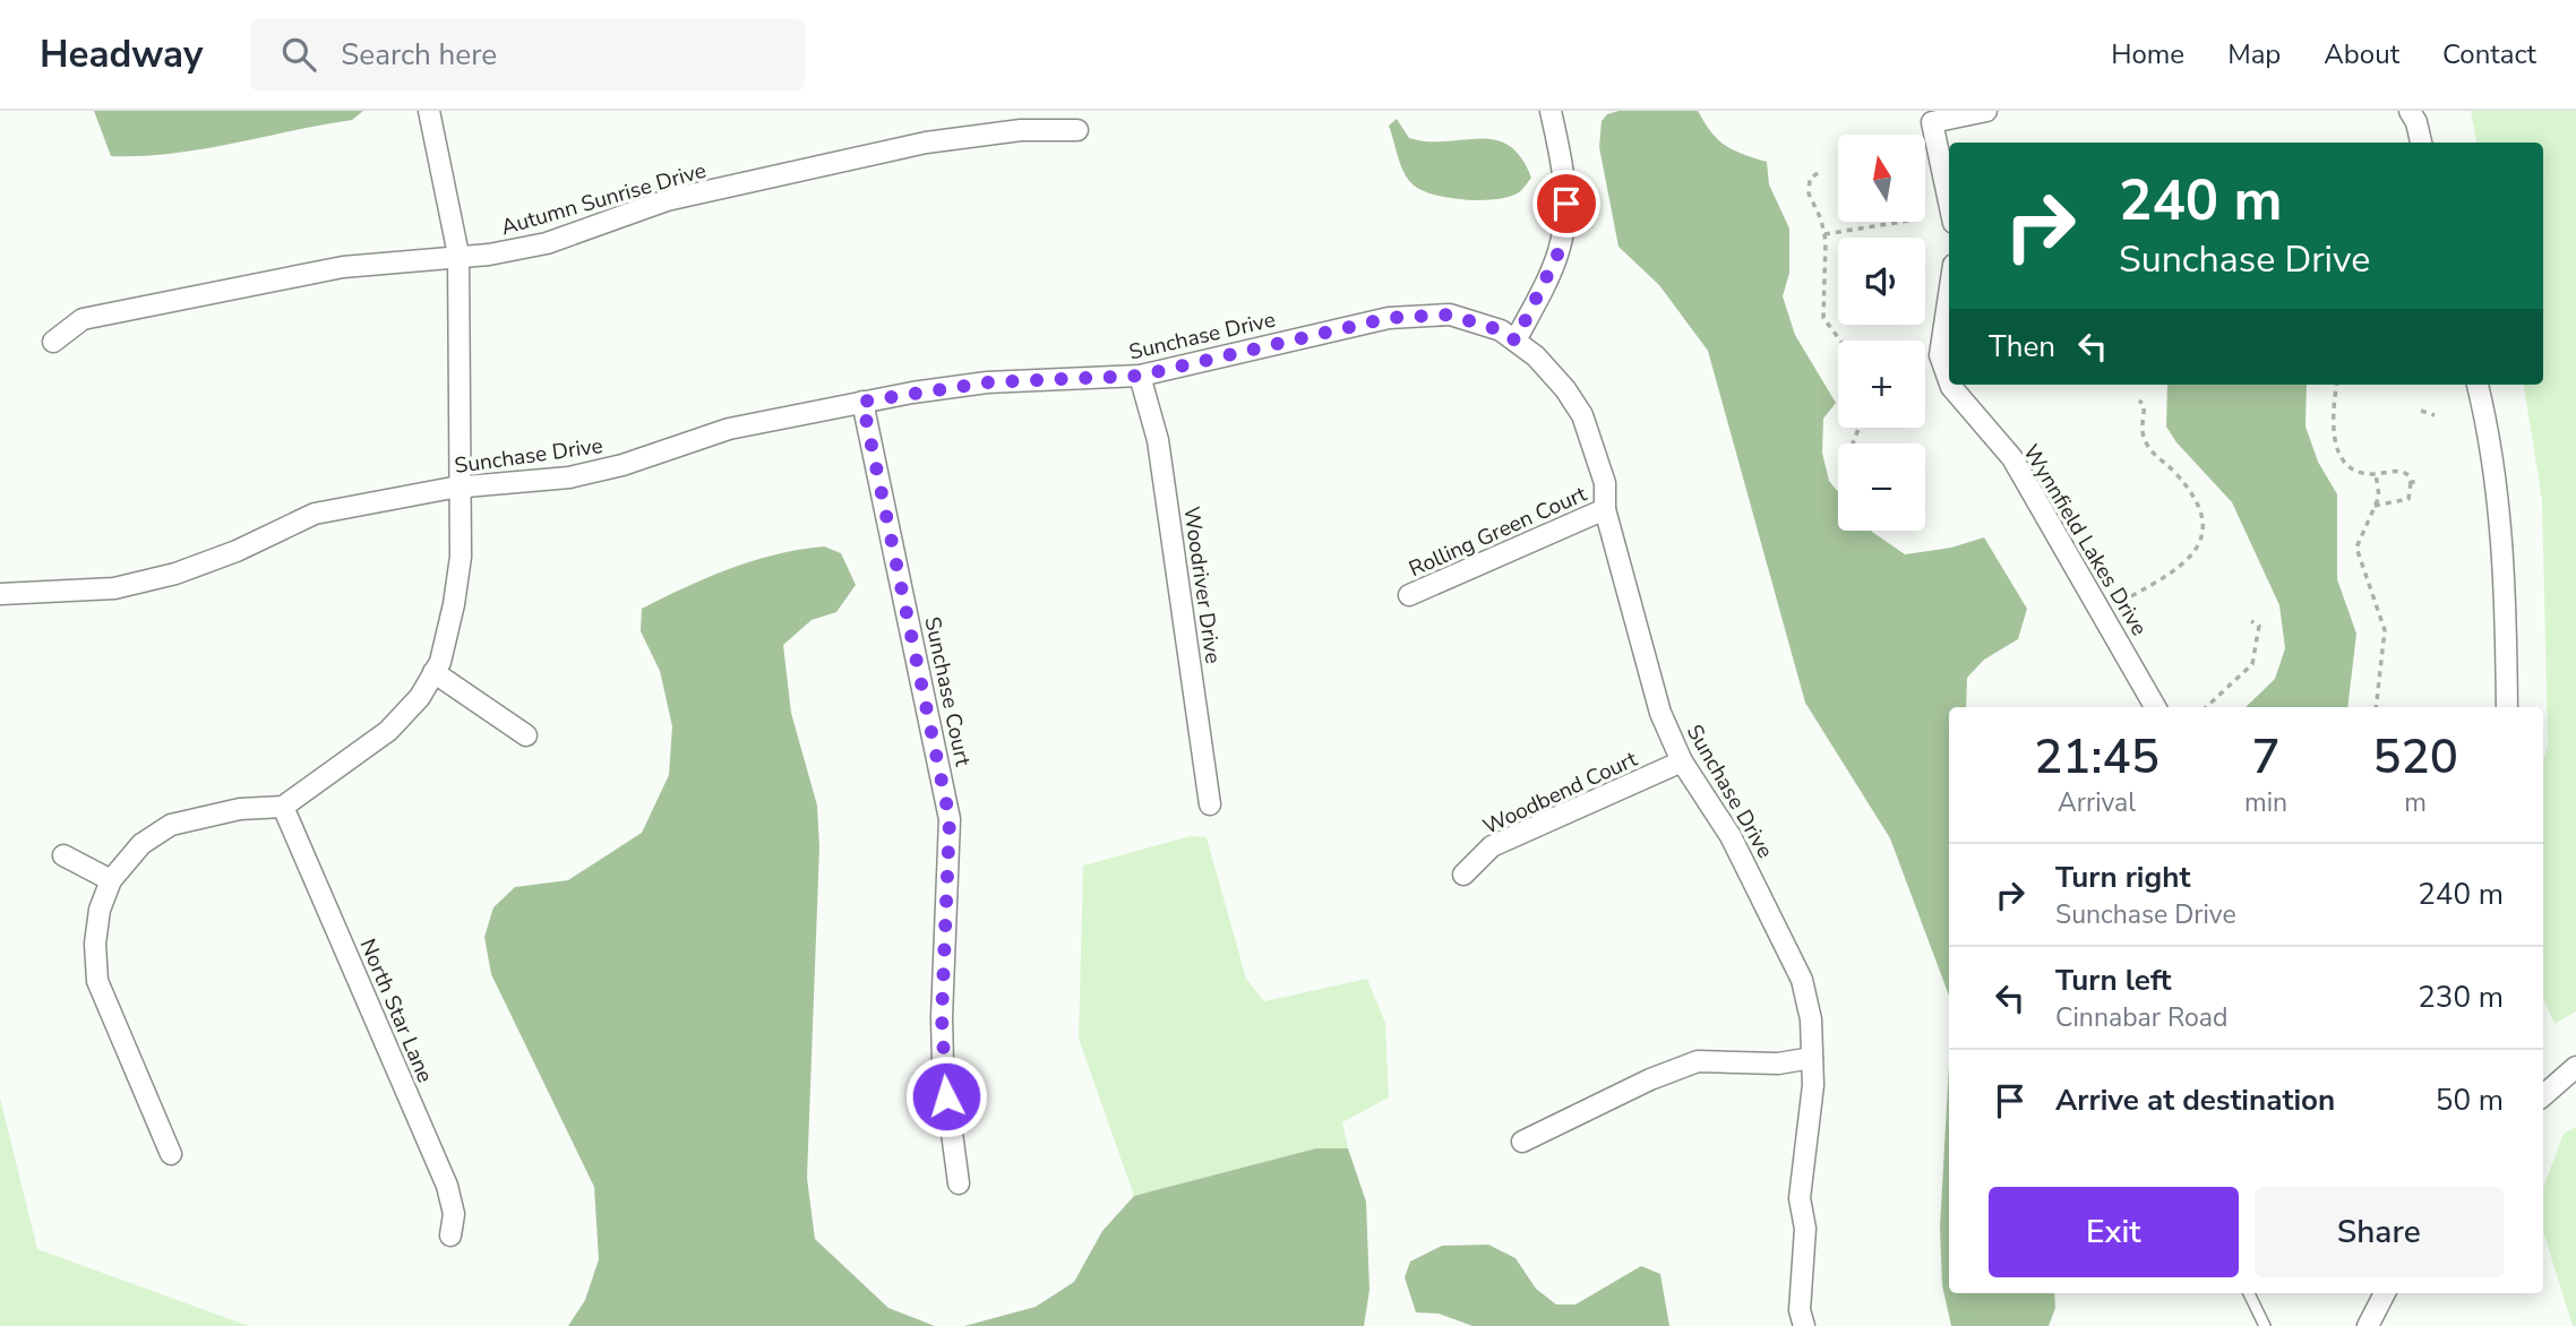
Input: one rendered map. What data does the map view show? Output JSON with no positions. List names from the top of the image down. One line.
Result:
{"streets":{"street":["Autumn Sunrise Drive","Sunchase Drive","Rolling Green Court","Wynnfield Lakes Drive","Woodriver Drive","Sunchase Court","Woodbend Court","North Star Lane"]},"crossings":[["Sunchase Drive","Rolling Green Court"],["Sunchase Drive","Woodriver Drive"],["Sunchase Drive","Sunchase Court"],["Sunchase Drive","Woodbend Court"]],"north":"top","page":{"header":"Headway","search":"Search here","nav":["Home","Map","About","Contact"],"map_buttons":["+","−"],"turn":["240 m","Sunchase Drive"],"then":"Then","eta":["21:45","Arrival","7","min","520","m"],"list":[{"name":"Turn right","note":"Sunchase Drive","value":"240 m"},{"name":"Turn left","note":"Cinnabar Road","value":"230 m"},{"name":"Arrive at destination","value":"50 m"}],"buttons":["Exit","Share"]}}
